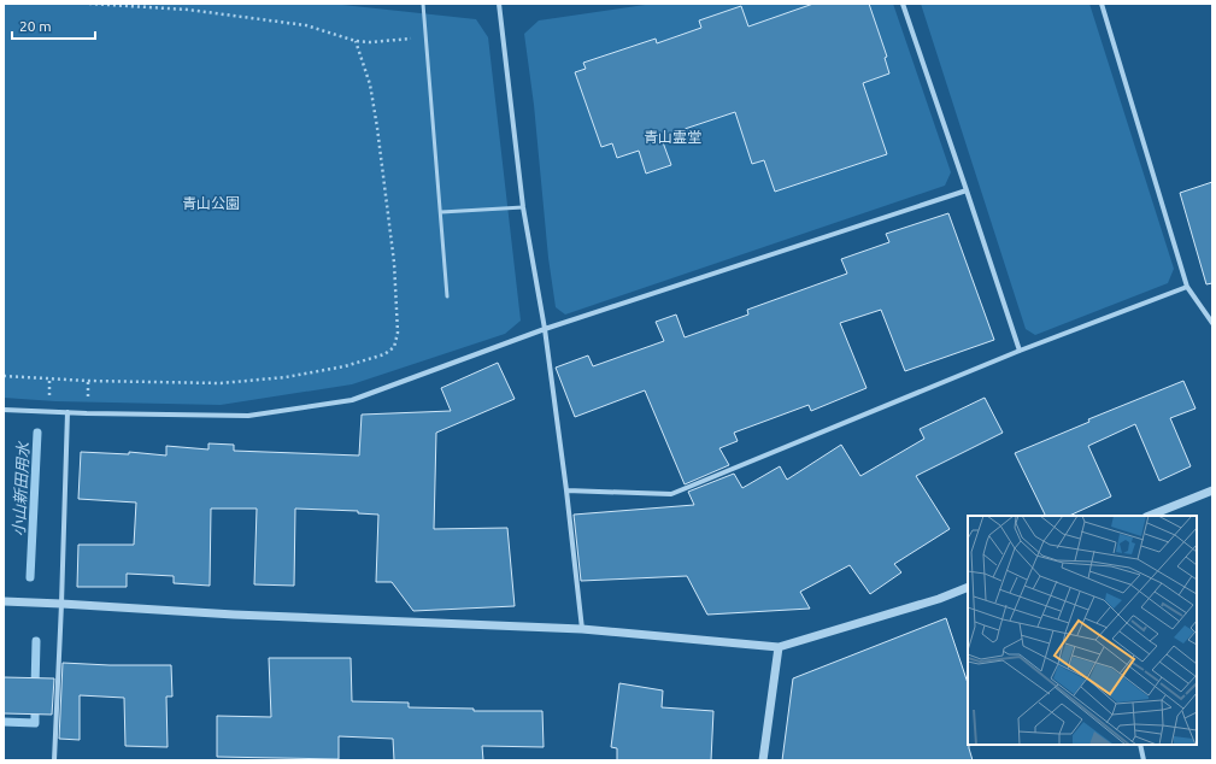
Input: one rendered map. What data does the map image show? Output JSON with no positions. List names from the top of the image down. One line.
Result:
{"water":["小山新田用水"],"parks":["青山霊堂","青山公園"],"scale_bar":"20 m"}
